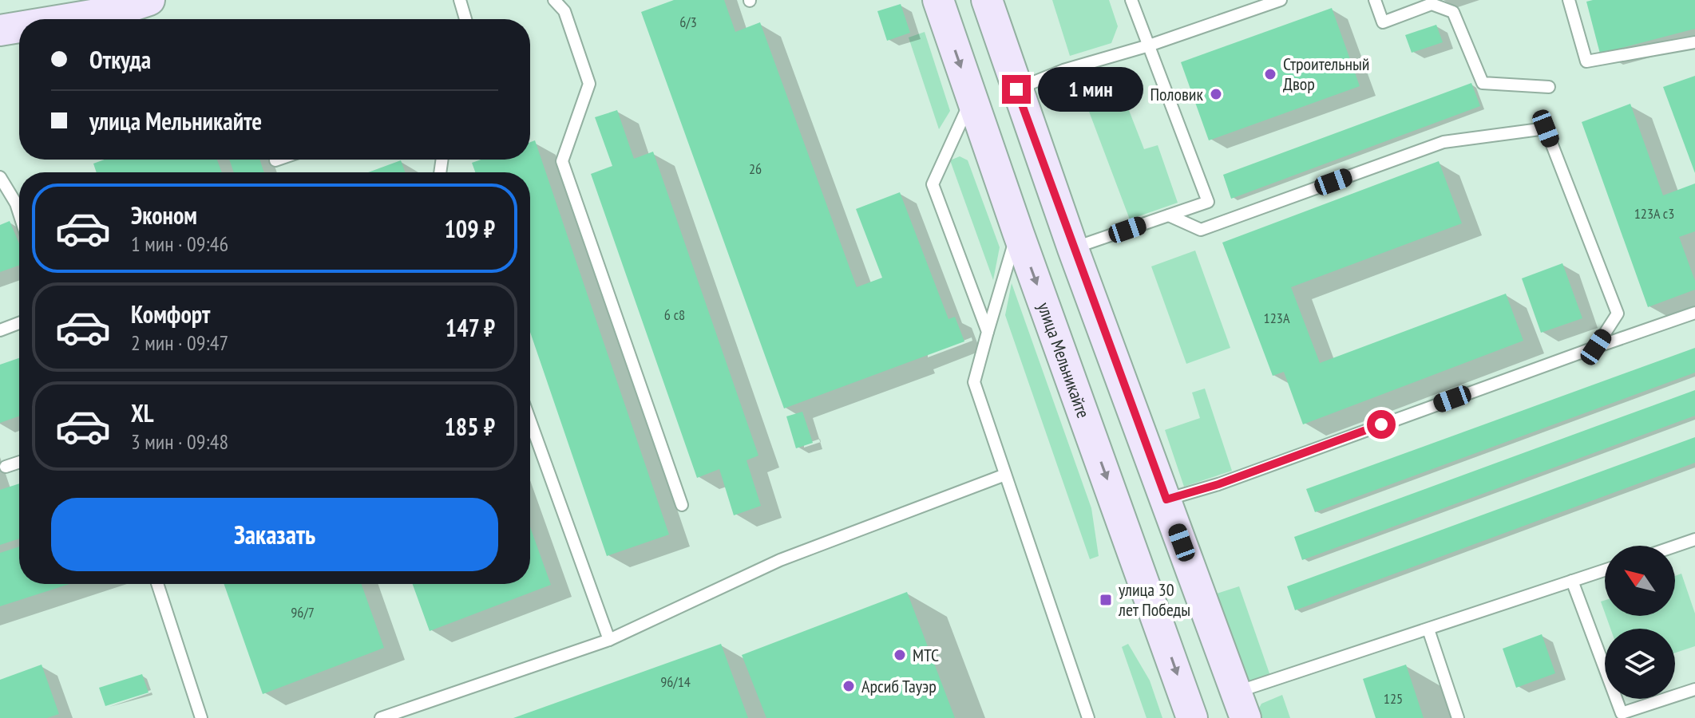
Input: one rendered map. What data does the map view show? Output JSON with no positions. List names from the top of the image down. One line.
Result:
{"streets":{"main road":["улица Мельникайте"]},"places":{"other":["Строительный Двор","Половик","МТС","Арсиб Тауэр"],"transit":["улица 30 лет Победы"]},"house_numbers":["6/3","26","123А с3","6 с8","123А","96/7","96/14","125"],"north":"top left","page":{"banner":["Откуда","улица Мельникайте"],"bubble":"1 мин","list":[{"name":"Эконом","note":"1 мин · 09:46","value":"109 ₽"},{"name":"Комфорт","note":"2 мин · 09:47","value":"147 ₽"},{"name":"XL","note":"3 мин · 09:48","value":"185 ₽"}],"buttons":"Заказать"}}
